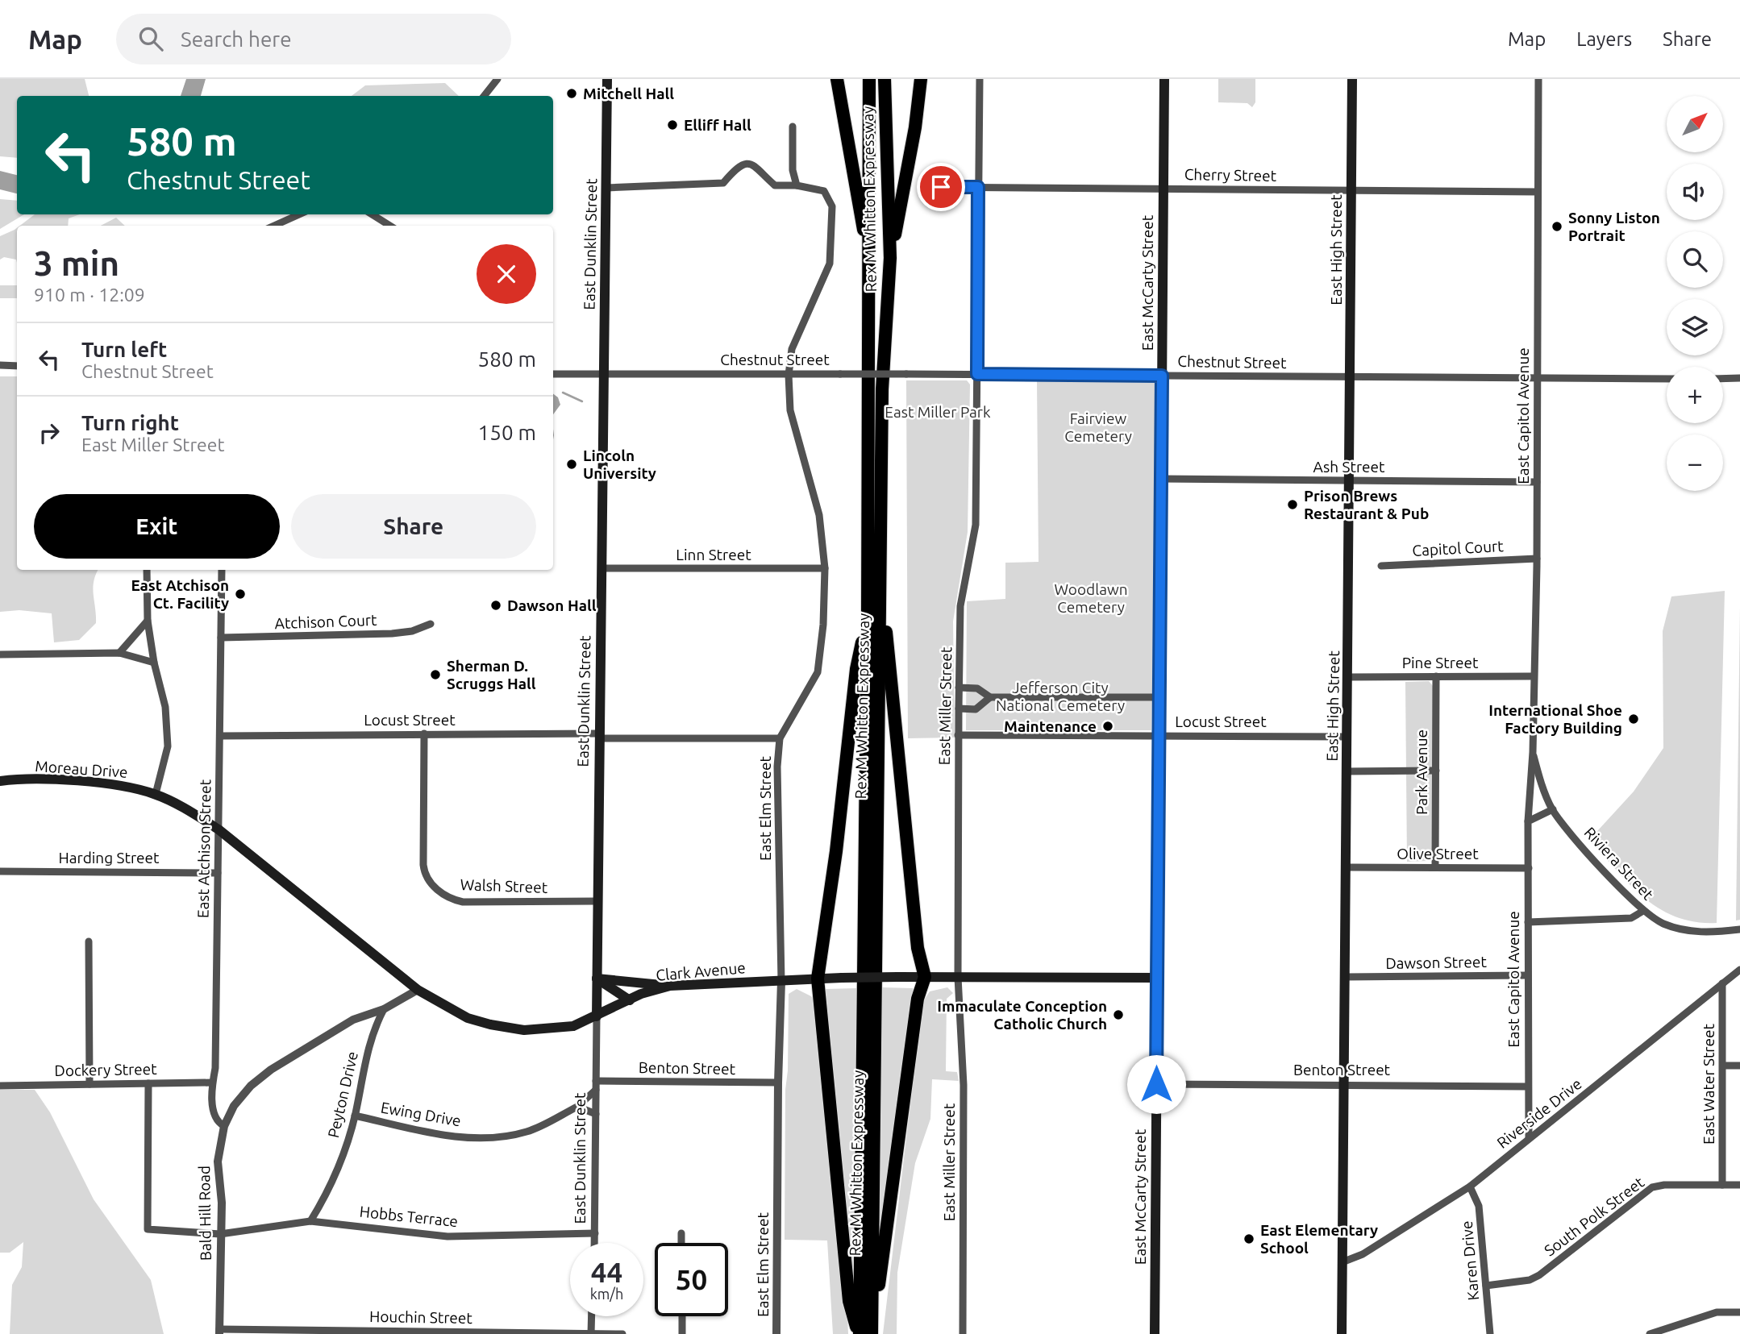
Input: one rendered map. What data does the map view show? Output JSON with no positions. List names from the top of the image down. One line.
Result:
{"streets":{"highway":["Rex M Whitton Expressway"],"main road":["East Dunklin Street","East High Street","East McCarty Street","Moreau Drive","Clark Avenue"],"street":["Cherry Street","Chestnut Street","East Capitol Avenue","Ash Street","Capitol Court","Linn Street","Atchison Court","Pine Street","East Miller Street","Locust Street","Park Avenue","East Elm Street","East Atchison Street","Olive Street","Harding Street","Riviera Street","Walsh Street","Dawson Street","Benton Street","Dockery Street","East Water Street","Peyton Drive","Riverside Drive","Ewing Drive","Bald Hill Road","Hobbs Terrace","South Polk Street","Karen Drive","Houchin Street"]},"crossings":[["Cherry Street","East High Street"],["Cherry Street","East McCarty Street"],["Cherry Street","East Capitol Avenue"],["Cherry Street","East Miller Street"],["East Dunklin Street","Chestnut Street"],["East Dunklin Street","Linn Street"],["East Dunklin Street","Locust Street"],["East Dunklin Street","Walsh Street"],["East Dunklin Street","Clark Avenue"],["East Dunklin Street","Benton Street"],["East Dunklin Street","Ewing Drive"],["East Dunklin Street","Hobbs Terrace"],["East High Street","Chestnut Street"],["East High Street","Ash Street"],["East High Street","Pine Street"],["East High Street","Locust Street"],["East High Street","Olive Street"],["East High Street","Dawson Street"],["East High Street","Benton Street"],["East High Street","Riverside Drive"],["East McCarty Street","Chestnut Street"],["East McCarty Street","Ash Street"],["East McCarty Street","Locust Street"],["East McCarty Street","Clark Avenue"],["East McCarty Street","Benton Street"],["Chestnut Street","East Capitol Avenue"],["Chestnut Street","East Miller Street"],["Chestnut Street","East Elm Street"],["East Capitol Avenue","Ash Street"],["East Capitol Avenue","Capitol Court"],["East Capitol Avenue","Pine Street"],["East Capitol Avenue","Olive Street"],["East Capitol Avenue","Riviera Street"],["East Capitol Avenue","Dawson Street"],["East Capitol Avenue","Benton Street"],["East Capitol Avenue","Riverside Drive"],["Linn Street","East Elm Street"],["Atchison Court","East Atchison Street"],["Pine Street","Park Avenue"],["East Miller Street","Locust Street"],["East Miller Street","Clark Avenue"],["Locust Street","East Elm Street"],["Locust Street","East Atchison Street"],["Locust Street","Walsh Street"],["Moreau Drive","East Atchison Street"],["Moreau Drive","Clark Avenue"],["Park Avenue","Olive Street"],["East Elm Street","Clark Avenue"],["East Elm Street","Benton Street"],["East Atchison Street","Harding Street"],["East Atchison Street","Clark Avenue"],["East Atchison Street","Dockery Street"],["East Atchison Street","Bald Hill Road"],["Dockery Street","Hobbs Terrace"],["East Water Street","Riverside Drive"],["East Water Street","South Polk Street"],["Peyton Drive","Ewing Drive"],["Peyton Drive","Bald Hill Road"],["Peyton Drive","Hobbs Terrace"],["Riverside Drive","Karen Drive"],["Bald Hill Road","Hobbs Terrace"],["Bald Hill Road","Houchin Street"],["South Polk Street","Karen Drive"]],"parks":["East Miller Park","Fairview Cemetery","Woodlawn Cemetery","Jefferson City National Cemetery"],"places":["Mitchell Hall","Elliff Hall","Sonny Liston Portrait","Lincoln University","Prison Brews Restaurant & Pub","East Atchison Ct. Facility","Dawson Hall","Sherman D. Scruggs Hall","International Shoe Factory Building","Maintenance","Immaculate Conception Catholic Church","East Elementary School"],"north":"top right","page":{"header":"Map","search":"Search here","nav":["Map","Layers","Share"],"map_buttons":["+","−"],"turn":["580 m","Chestnut Street"],"heading":["3 min","910 m · 12:09"],"list":[{"name":"Turn left","note":"Chestnut Street","value":"580 m"},{"name":"Turn right","note":"East Miller Street","value":"150 m"}],"buttons":["Exit","Share"],"speed":"44 km/h","limit":"50"}}
